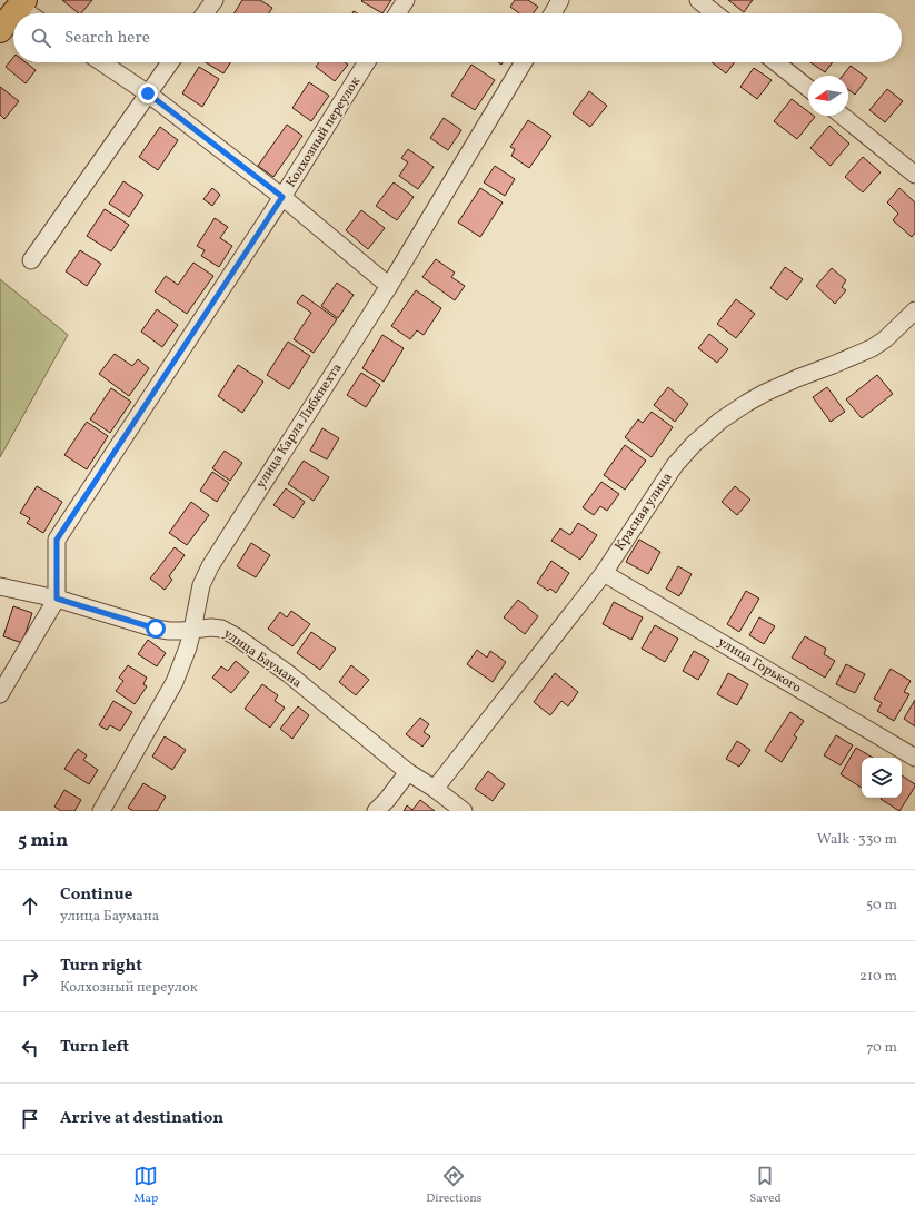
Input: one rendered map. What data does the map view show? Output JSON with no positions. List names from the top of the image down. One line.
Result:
{"streets":{"street":["Колхозный переулок","улица Карла Либкнехта","Красная улица","улица Баумана","улица Горького"]},"crossings":[["Колхозный переулок","улица Баумана"],["улица Карла Либкнехта","улица Баумана"],["Красная улица","улица Баумана"],["Красная улица","улица Горького"]],"north":"left","page":{"search":"Search here","heading":["5 min","Walk · 330 m"],"list":[["Continue","улица Баумана","50 m"],["Turn right","Колхозный переулок","210 m"],["Turn left","70 m"],"Arrive at destination"],"nav":["Map","Directions","Saved"]}}
